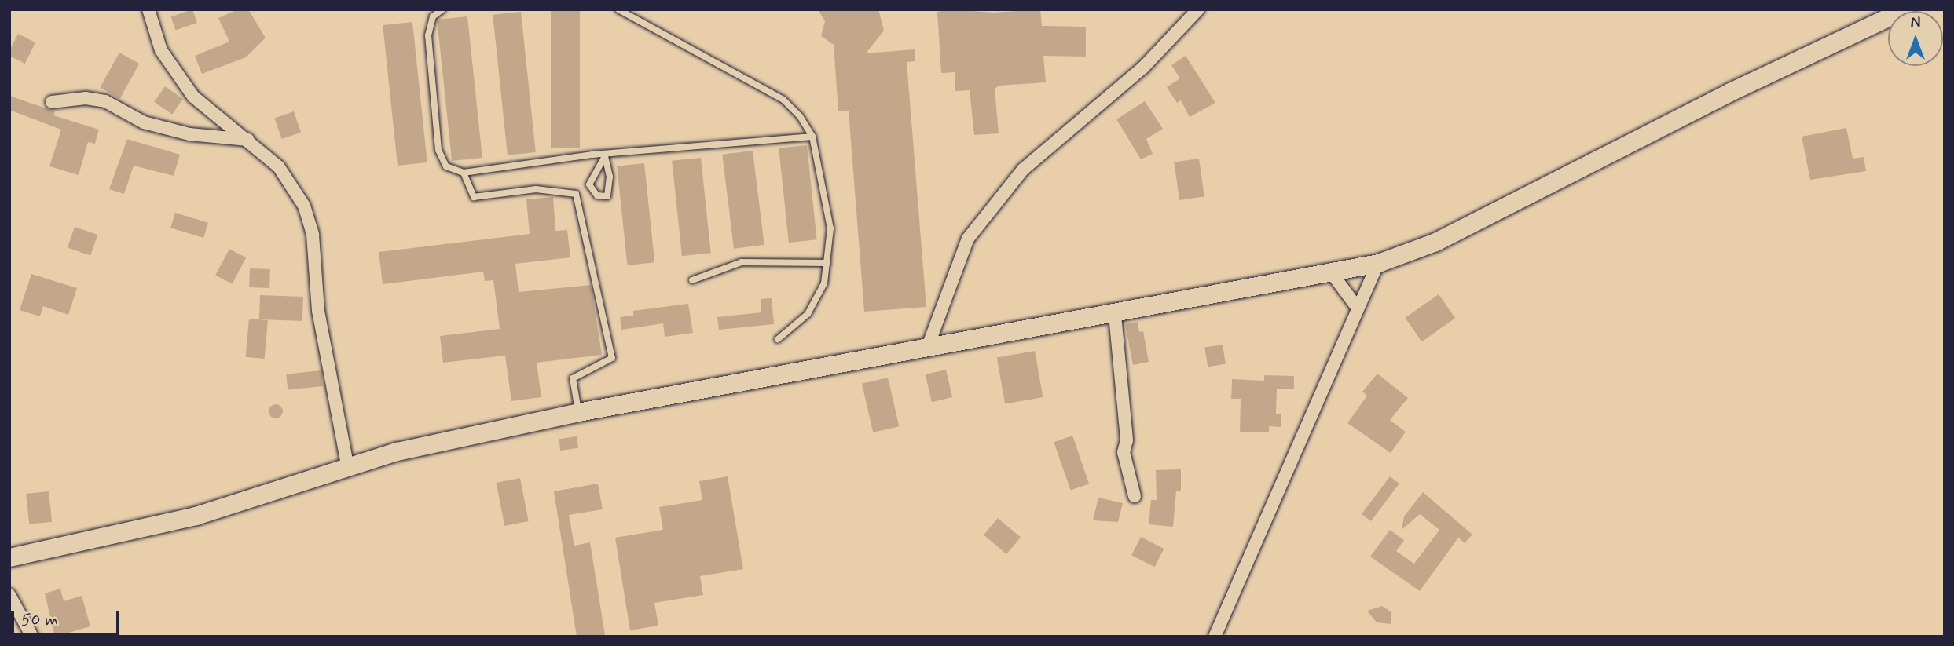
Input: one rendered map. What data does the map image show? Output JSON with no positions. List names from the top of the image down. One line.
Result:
{"scale_bar":"50 m","north":"top"}
